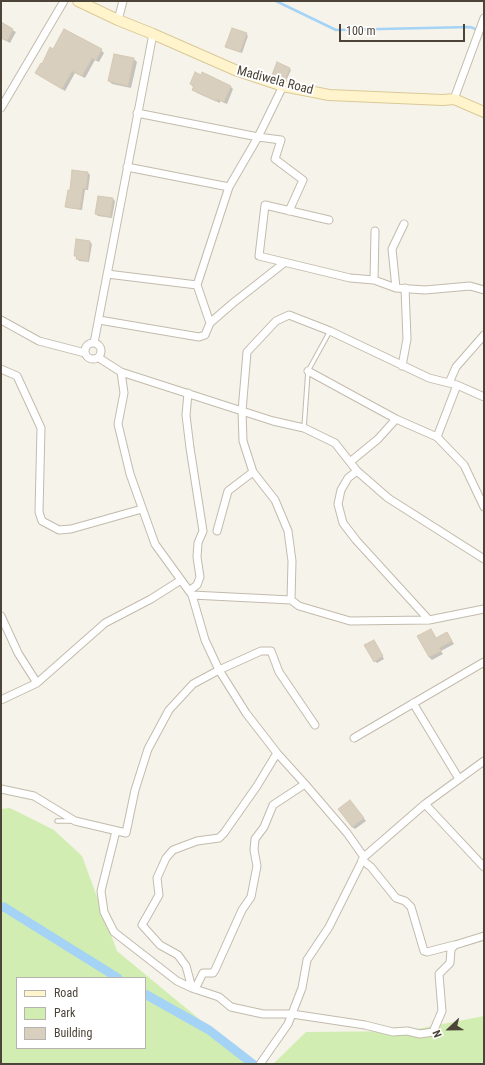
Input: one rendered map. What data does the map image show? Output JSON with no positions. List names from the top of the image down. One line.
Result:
{"streets":{"main road":["Madiwela Road"]},"legend":["Road","Park","Building"],"scale_bar":"100 m","north":"left"}
